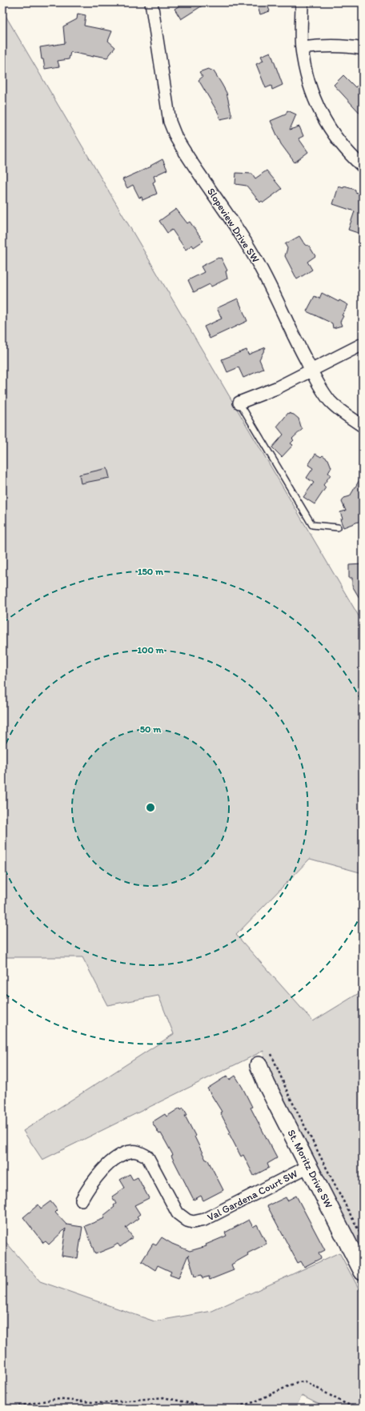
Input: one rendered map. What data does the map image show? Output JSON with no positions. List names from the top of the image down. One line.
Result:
{"streets":{"street":["Slopeview Drive SW","St. Moritz Drive SW","Val Gardena Court SW"]},"crossings":[["St. Moritz Drive SW","Val Gardena Court SW"]],"rings":["150 m","100 m","50 m"]}
